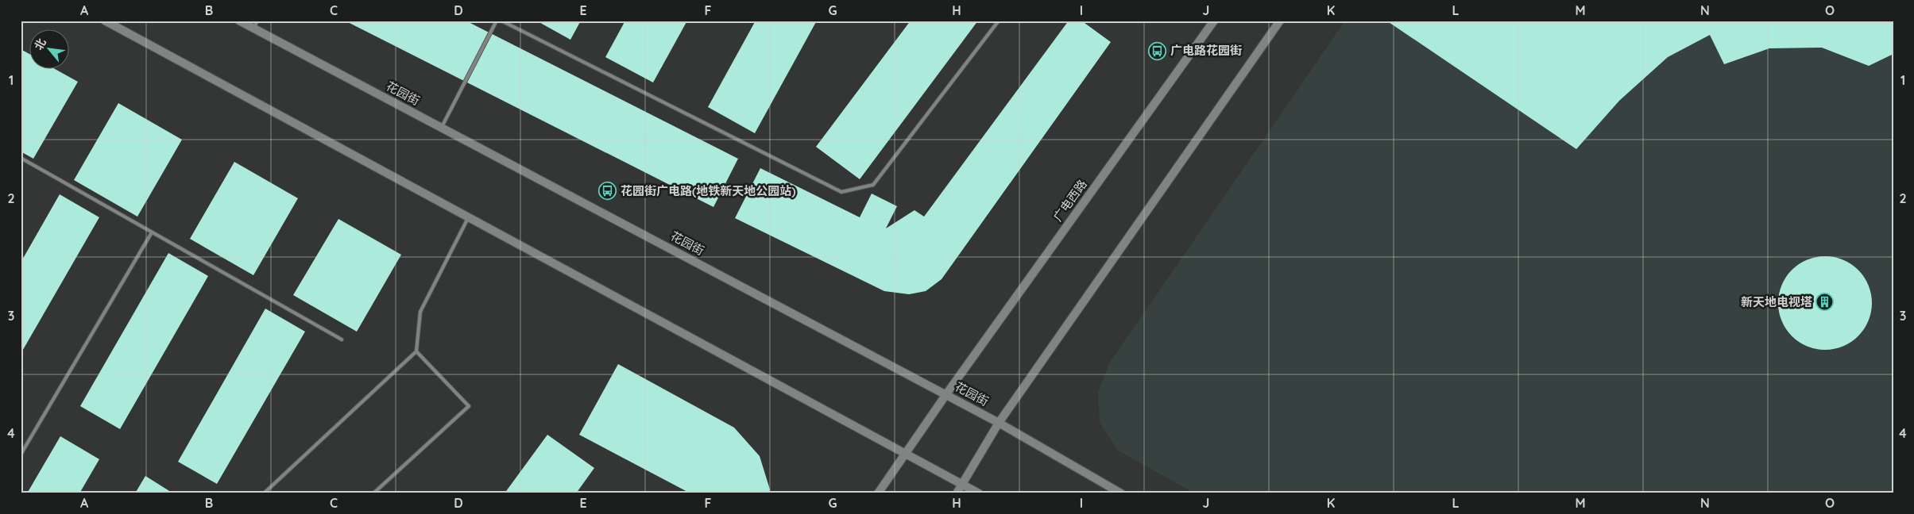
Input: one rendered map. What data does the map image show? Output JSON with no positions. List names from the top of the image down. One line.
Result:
{"streets":{"main road":["花园街","广电西路"]},"crossings":[["花园街","广电西路"]],"places":{"bus stop":["广电路花园街","花园街广电路(地铁新天地公园站)"],"building":["新天地电视塔"]},"north":"top left","grid":{"columns":["A","B","C","D","E","F","G","H","I","J","K","L","M","N","O"],"rows":["1","2","3","4"]}}
